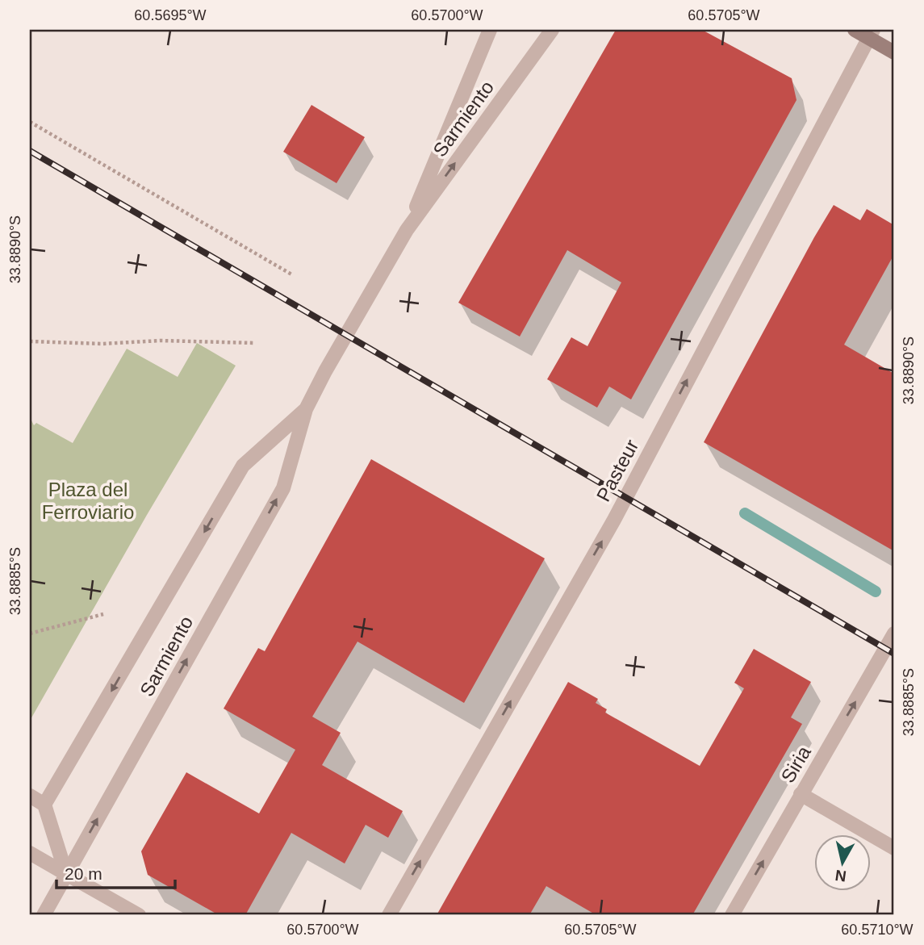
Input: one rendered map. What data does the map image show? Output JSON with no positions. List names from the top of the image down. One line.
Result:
{"streets":{"street":["Sarmiento","Pasteur","Siria"]},"one_way":["Pasteur","Siria"],"parks":["Plaza del Ferroviario"],"scale_bar":"20 m","north":"bottom","coordinates":["60.5695°W","60.5700°W","60.5705°W","33.8890°S","33.8885°S","60.5710°W"]}
